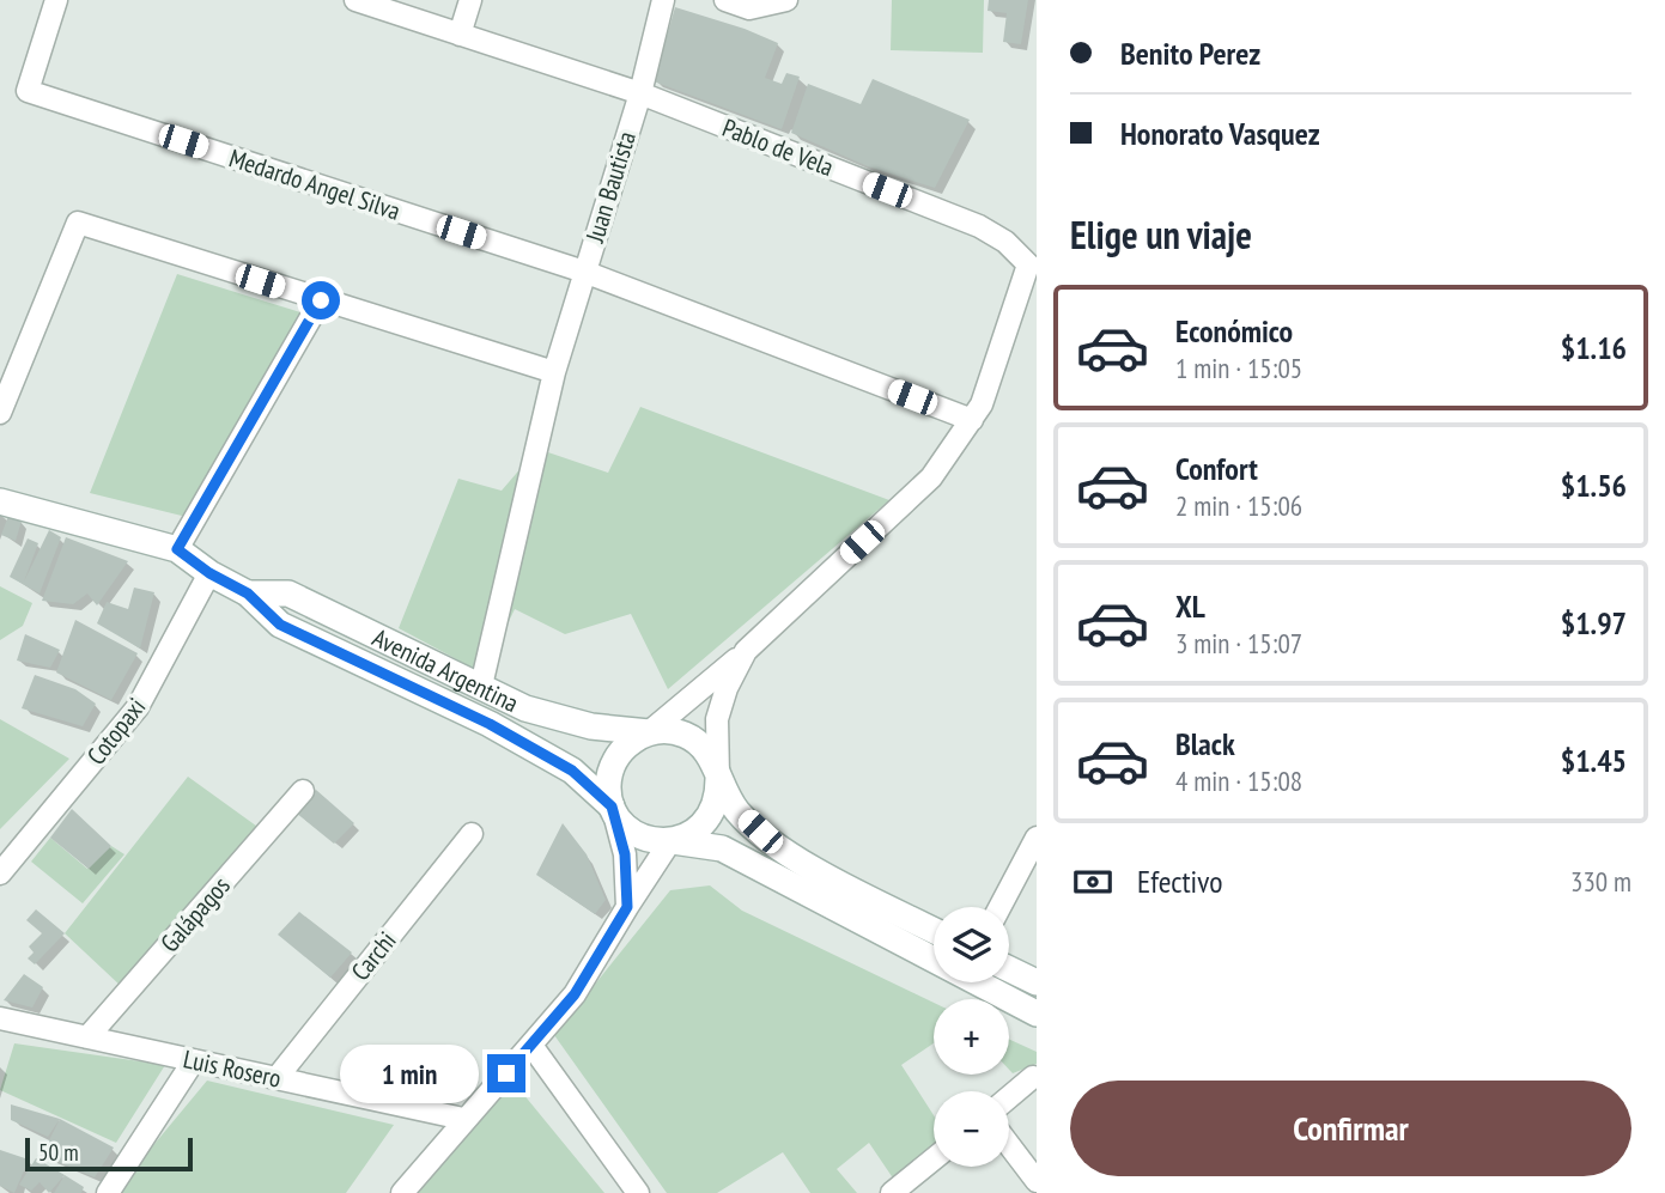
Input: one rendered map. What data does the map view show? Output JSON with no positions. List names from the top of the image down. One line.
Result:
{"streets":{"main road":["Avenida Argentina"],"street":["Pablo de Vela","Medardo Angel Silva","Juan Bautista","Cotopaxi","Galápagos","Carchi","Luis Rosero"]},"crossings":[["Pablo de Vela","Medardo Angel Silva"],["Pablo de Vela","Juan Bautista"],["Pablo de Vela","Avenida Argentina"],["Medardo Angel Silva","Juan Bautista"],["Juan Bautista","Avenida Argentina"],["Avenida Argentina","Cotopaxi"],["Galápagos","Luis Rosero"],["Carchi","Luis Rosero"]],"scale_bar":"50 m","page":{"banner":["Benito Perez","Honorato Vasquez"],"heading":"Elige un viaje","list":[{"name":"Económico","note":"1 min · 15:05","value":"$1.16"},{"name":"Confort","note":"2 min · 15:06","value":"$1.56"},{"name":"XL","note":"3 min · 15:07","value":"$1.97"},{"name":"Black","note":"4 min · 15:08","value":"$1.45"}],"pay":["Efectivo","330 m"],"map_buttons":["+","−"],"bubble":"1 min","buttons":"Confirmar","scale":"50 m"}}
